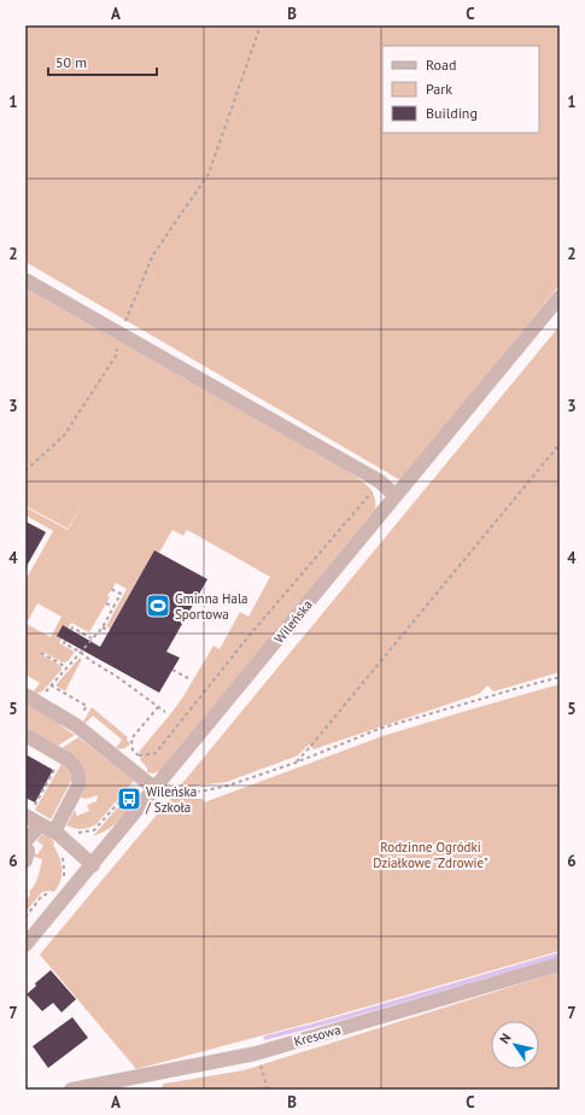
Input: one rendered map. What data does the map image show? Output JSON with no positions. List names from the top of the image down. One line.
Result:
{"streets":{"street":["Wileńska","Kresowa"]},"parks":["Rodzinne Ogródki Działkowe \"Zdrowie\""],"places":{"sports":["Gminna Hala Sportowa"],"bus stop":["Wileńska / Szkoła"]},"legend":["Road","Park","Building"],"scale_bar":"50 m","north":"top left","grid":{"columns":["A","B","C"],"rows":["1","2","3","4","5","6","7"]}}
